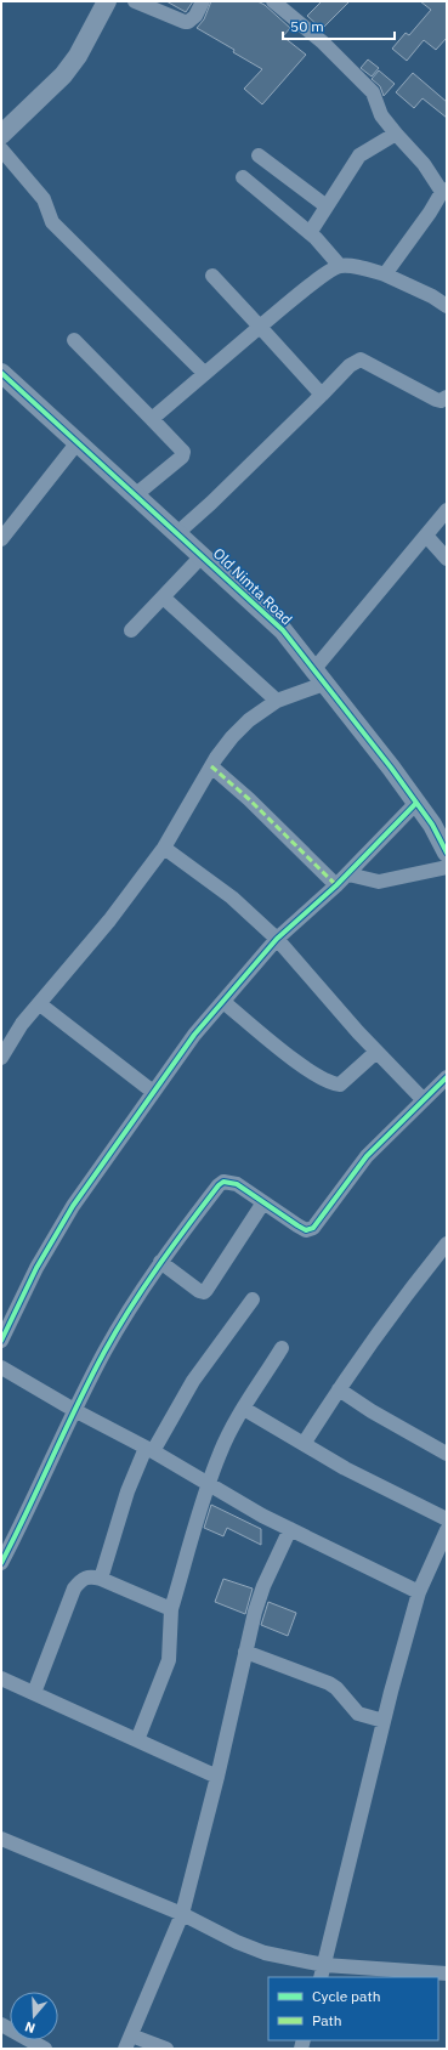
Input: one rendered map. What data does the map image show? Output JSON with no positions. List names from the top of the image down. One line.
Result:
{"streets":{"street":["Old Nimta Road"]},"legend":["Cycle path","Path"],"scale_bar":"50 m","north":"bottom"}
